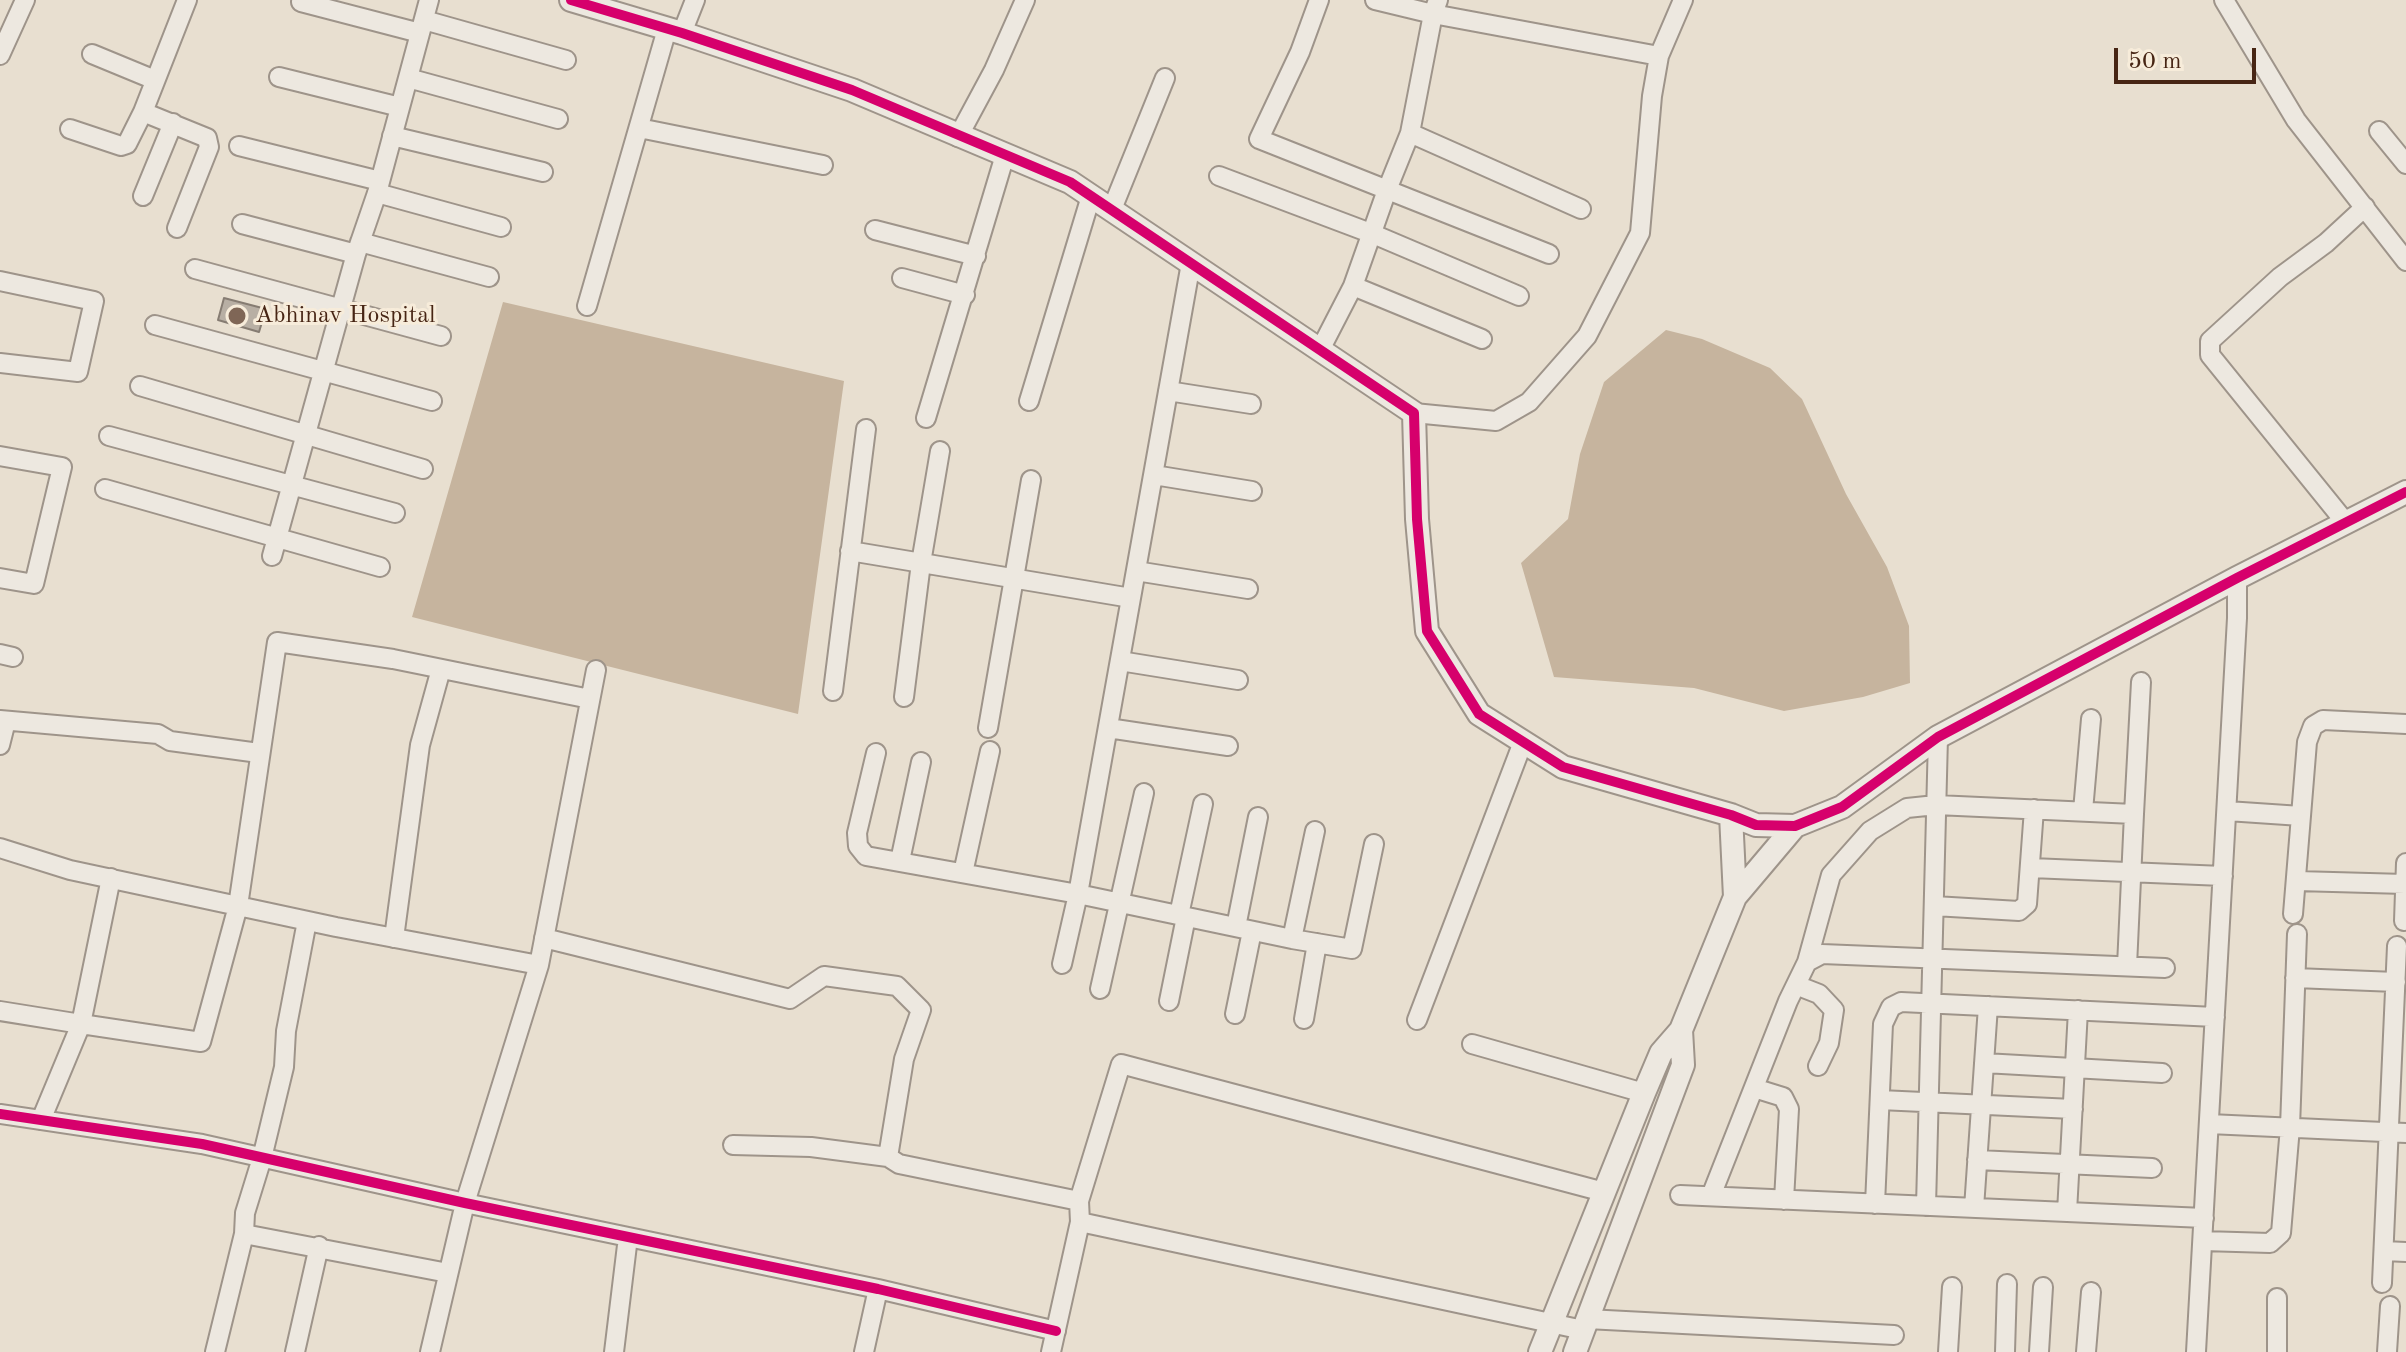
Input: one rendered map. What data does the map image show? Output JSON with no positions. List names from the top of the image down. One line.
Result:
{"places":["Abhinav Hospital"],"scale_bar":"50 m"}
